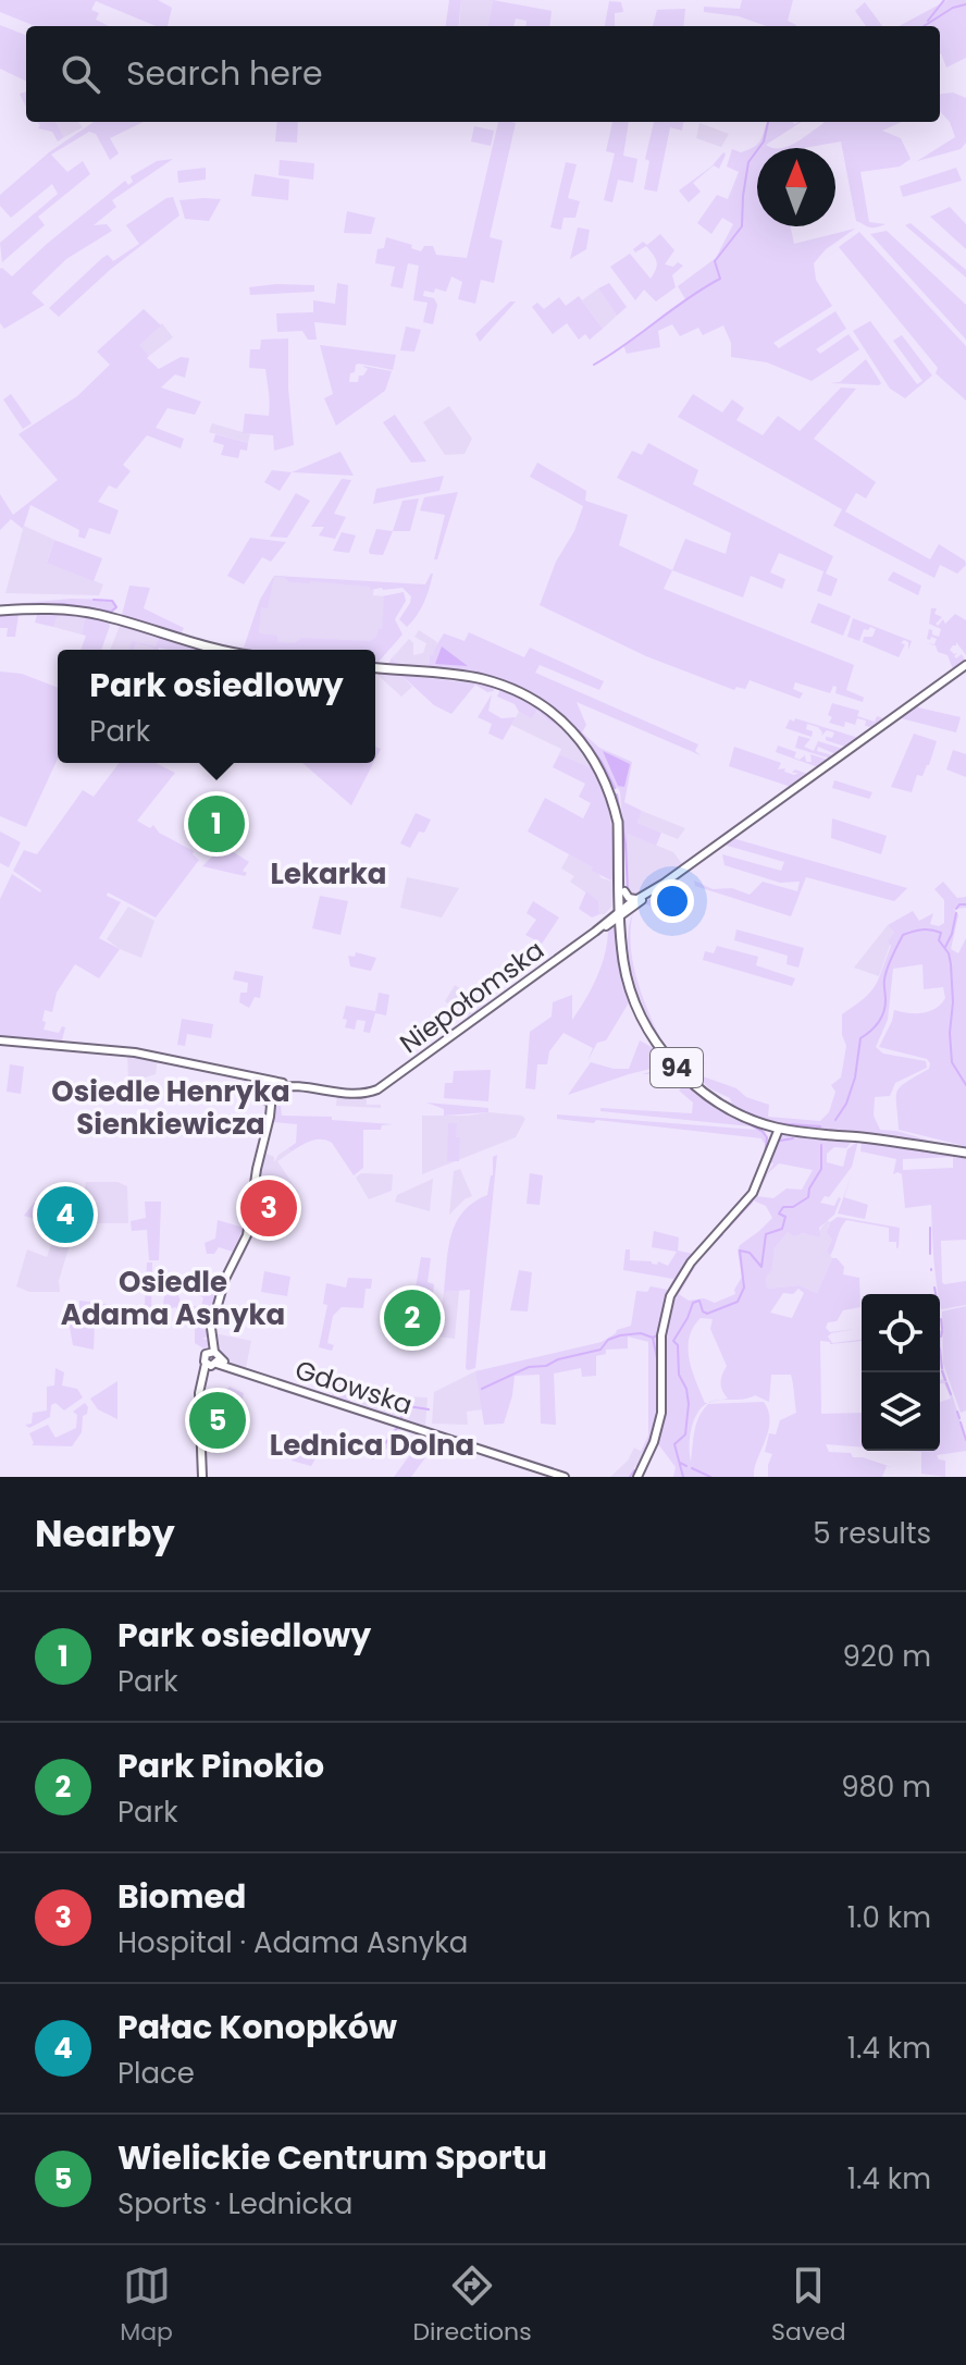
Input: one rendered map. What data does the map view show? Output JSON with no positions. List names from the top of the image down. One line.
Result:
{"streets":{"main road":["Niepołomska","94","Gdowska"]},"crossings":[["Niepołomska","94"]],"districts":["Lekarka","Osiedle Henryka Sienkiewicza","Osiedle Adama Asnyka","Lednica Dolna"],"north":"top","page":{"search":"Search here","popup":["Park osiedlowy","Park"],"pins":["1","3","4","2","5"],"heading":["Nearby","5 results"],"list":[{"mark":"1","name":"Park osiedlowy","note":"Park","value":"920 m"},{"mark":"2","name":"Park Pinokio","note":"Park","value":"980 m"},{"mark":"3","name":"Biomed","note":"Hospital · Adama Asnyka","value":"1.0 km"},{"mark":"4","name":"Pałac Konopków","note":"Place","value":"1.4 km"},{"mark":"5","name":"Wielickie Centrum Sportu","note":"Sports · Lednicka","value":"1.4 km"}],"nav":["Map","Directions","Saved"]}}
